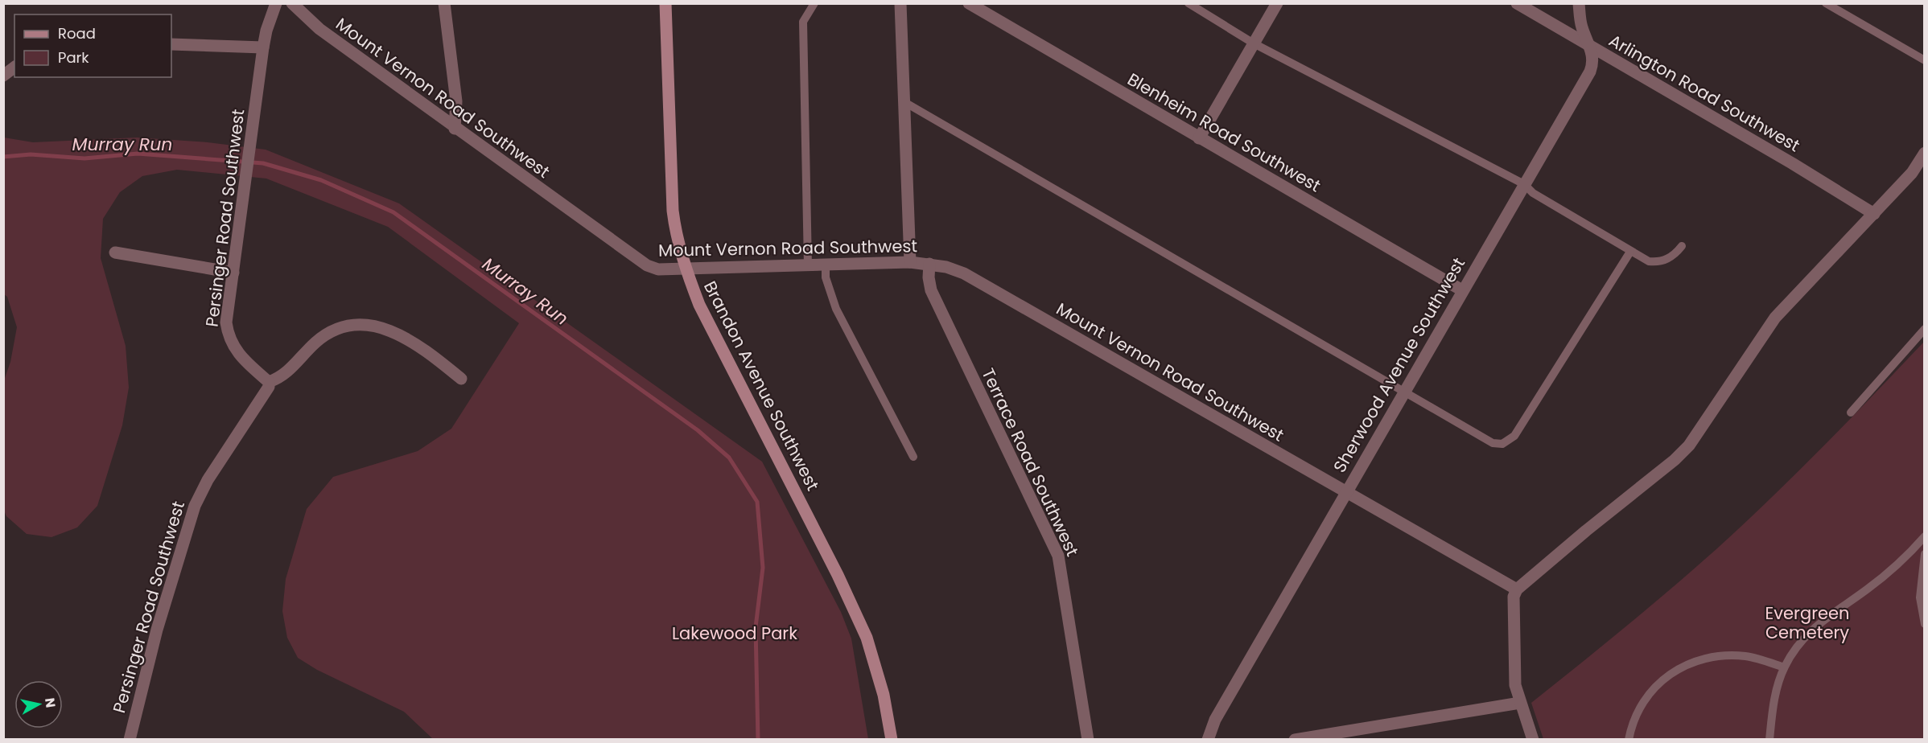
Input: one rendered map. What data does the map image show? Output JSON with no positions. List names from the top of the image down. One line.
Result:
{"streets":{"main road":["Brandon Avenue Southwest"],"street":["Arlington Road Southwest","Mount Vernon Road Southwest","Blenheim Road Southwest","Persinger Road Southwest","Sherwood Avenue Southwest","Terrace Road Southwest"]},"crossings":[["Arlington Road Southwest","Sherwood Avenue Southwest"],["Mount Vernon Road Southwest","Sherwood Avenue Southwest"],["Mount Vernon Road Southwest","Brandon Avenue Southwest"],["Mount Vernon Road Southwest","Terrace Road Southwest"],["Blenheim Road Southwest","Sherwood Avenue Southwest"]],"water":["Murray Run"],"parks":["Evergreen Cemetery","Lakewood Park"],"legend":["Road","Park"],"north":"right"}
